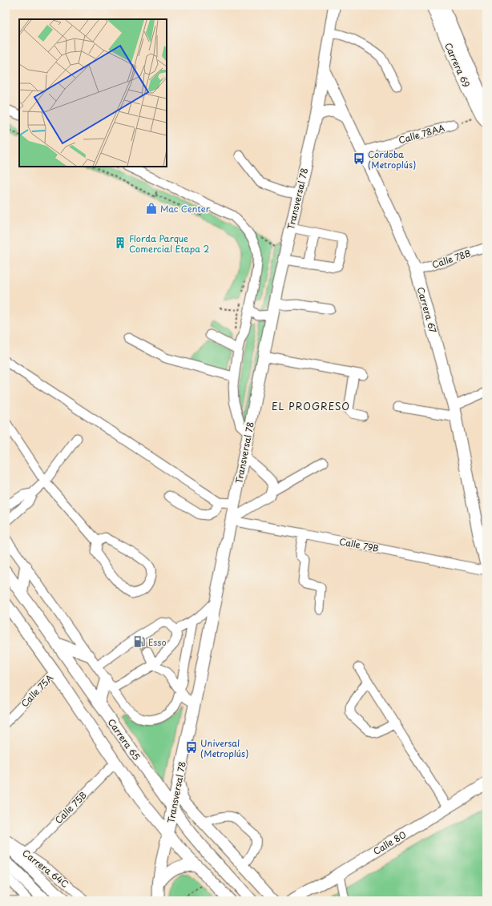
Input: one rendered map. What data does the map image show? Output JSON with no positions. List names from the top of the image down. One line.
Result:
{"streets":{"main road":["Carrera 69","Transversal 78","Carrera 67","Carrera 65","Calle 80"],"street":["Calle 78AA","Calle 78B","Calle 79B","Calle 75A","Calle 75B","Carrera 64C"]},"crossings":[["Carrera 69","Calle 78AA"],["Calle 78AA","Carrera 67"],["Transversal 78","Carrera 67"],["Transversal 78","Calle 79B"],["Transversal 78","Carrera 65"],["Calle 78B","Carrera 67"],["Calle 75B","Carrera 64C"]],"districts":["EL PROGRESO"],"places":{"bus stop":["Córdoba (Metroplús)","Universal (Metroplús)"],"shop":["Mac Center"],"building":["Florda Parque Comercial Etapa 2"],"fuel station":["Esso"]}}
